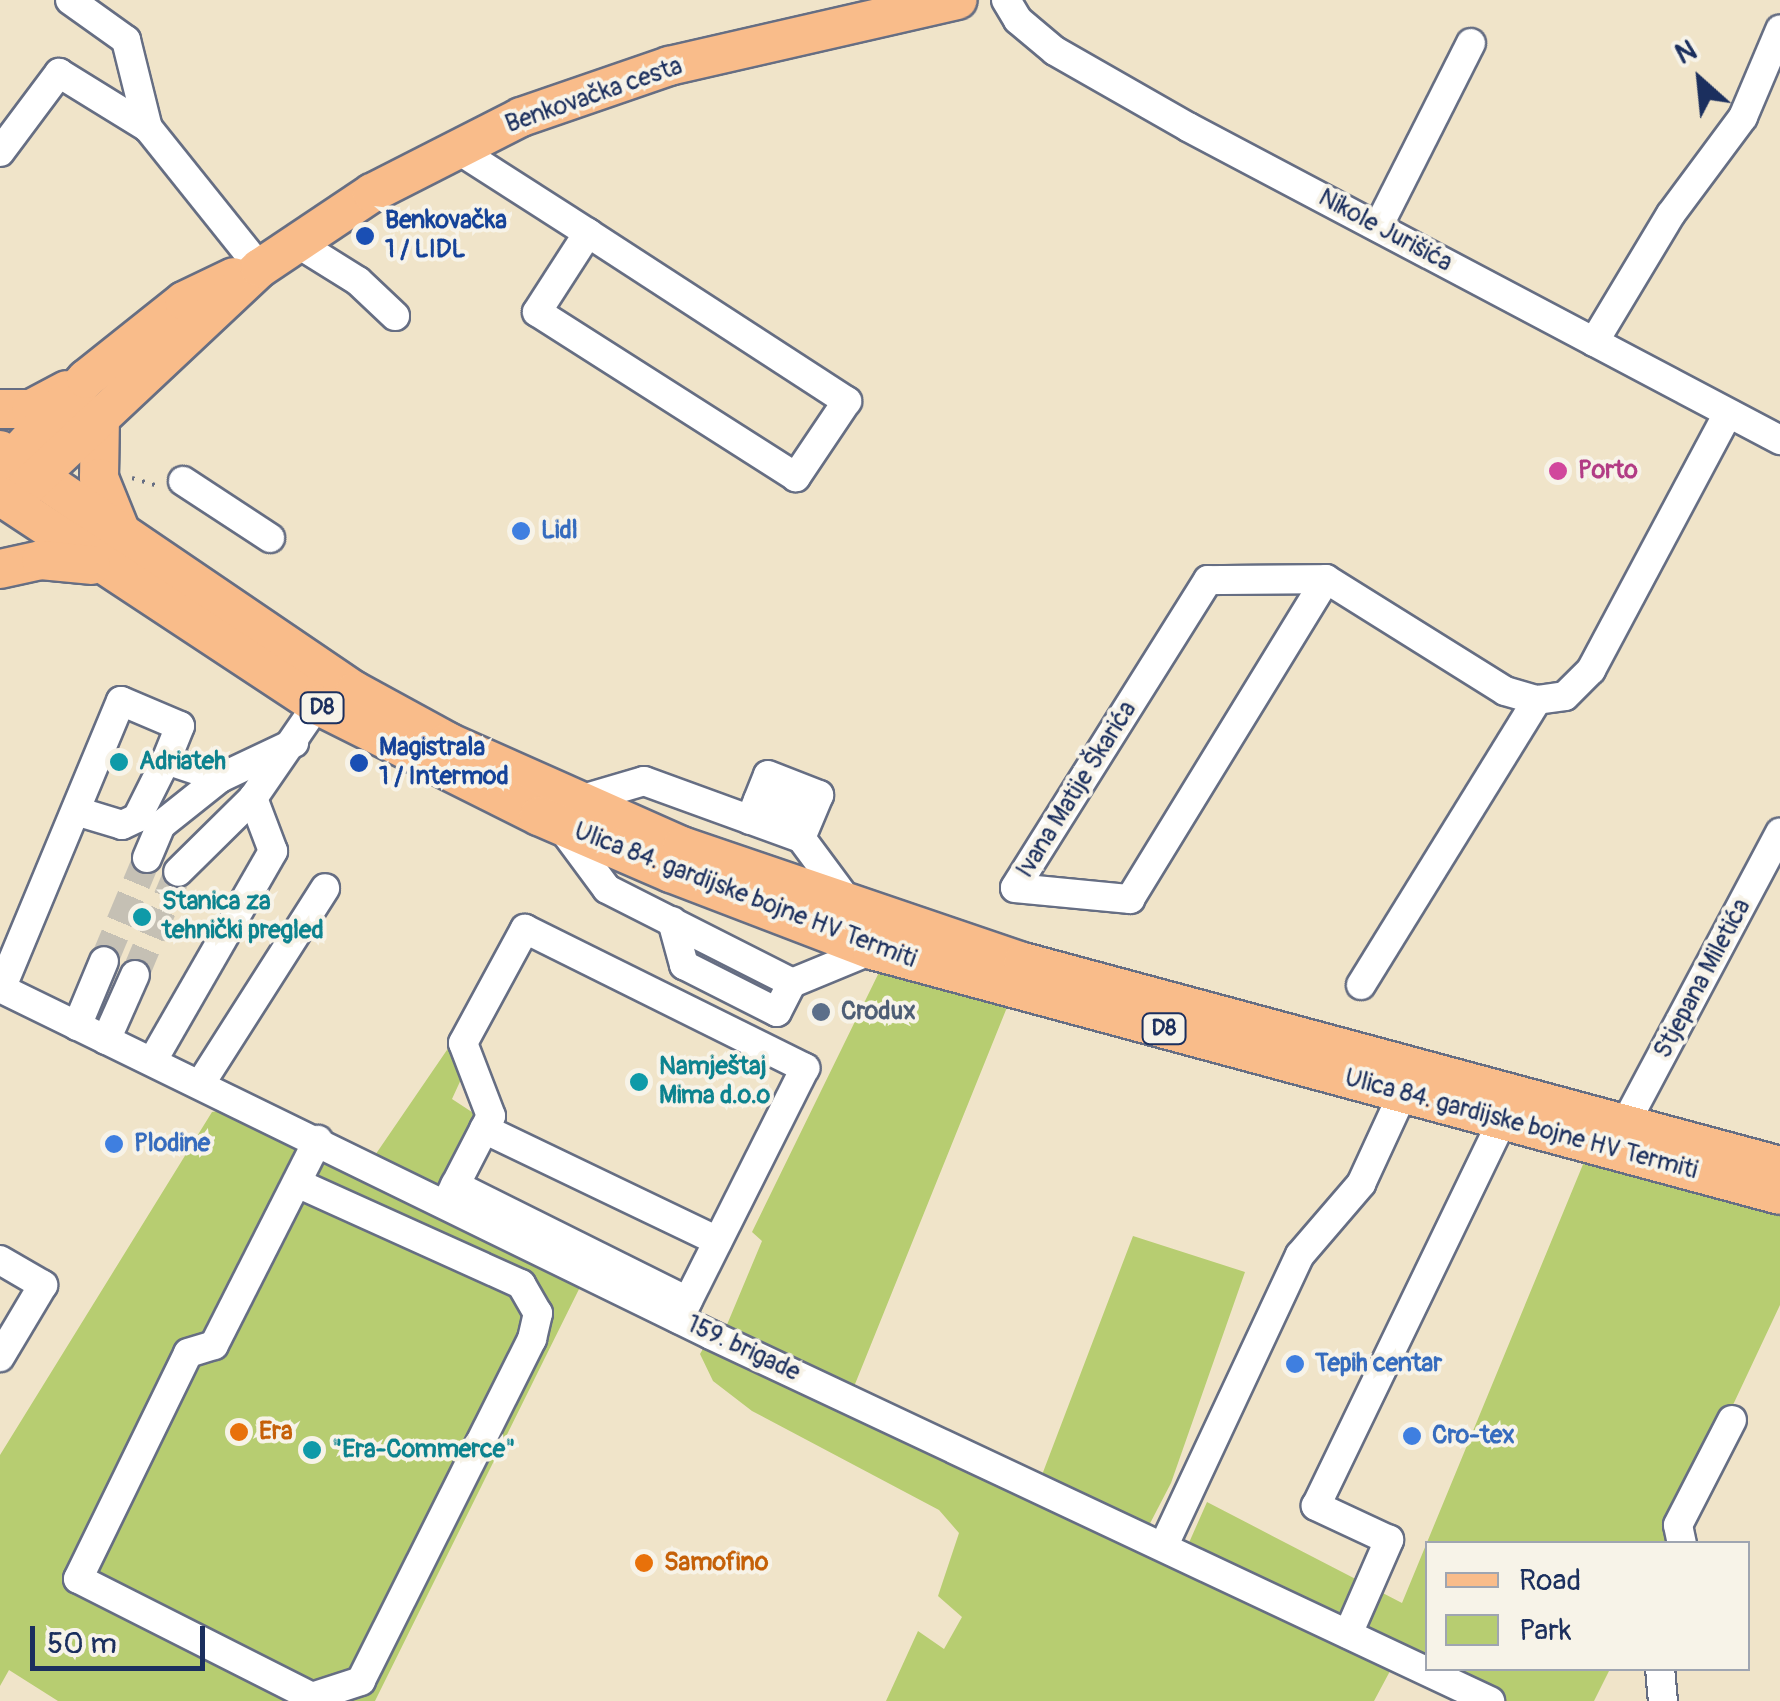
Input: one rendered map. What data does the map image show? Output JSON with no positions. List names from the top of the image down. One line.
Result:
{"streets":{"main road":["Benkovačka cesta","D8","Ulica 84. gardijske bojne HV Termiti"],"street":["Nikole Jurišića","Ivana Matije Škarića","Stjepana Miletića","159. brigade"]},"crossings":[["Benkovačka cesta","Ulica 84. gardijske bojne HV Termiti"],["Ulica 84. gardijske bojne HV Termiti","Stjepana Miletića"]],"places":["Benkovačka 1 / LIDL","Porto","Lidl","Adriateh","Magistrala 1 / Intermod","Stanica za tehnički pregled","Crodux","Namještaj Mima d.o.o","Plodine","Tepih centar","Era","Cro-tex","\"Era-Commerce\"","Samofino"],"legend":["Road","Park"],"scale_bar":"50 m","north":"top left"}
